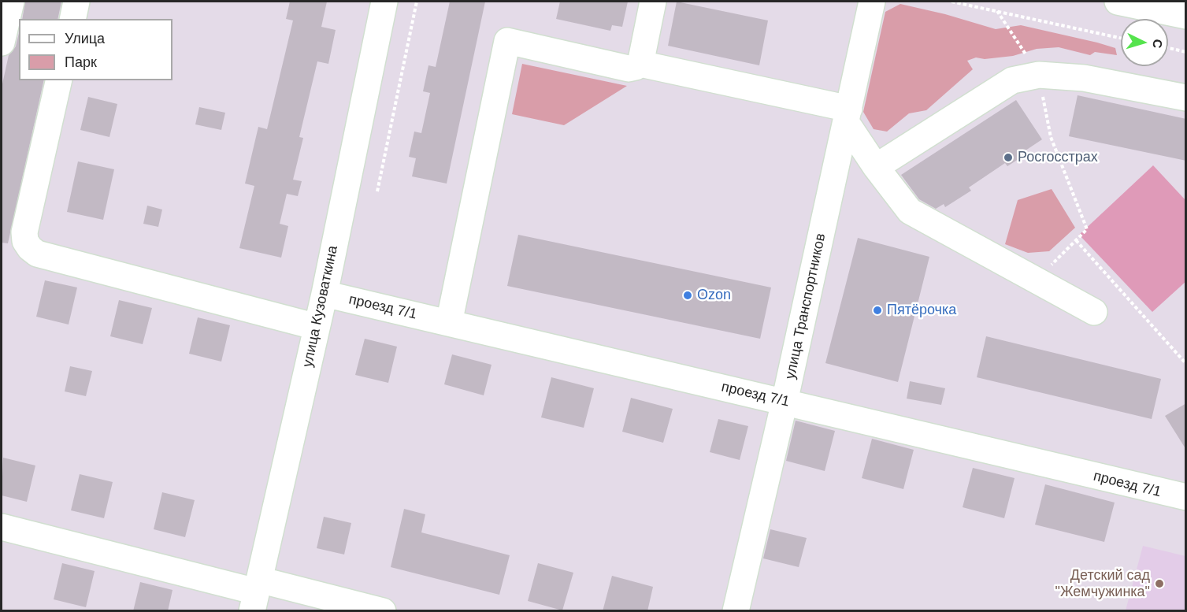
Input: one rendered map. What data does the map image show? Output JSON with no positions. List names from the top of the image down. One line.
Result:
{"streets":{"street":["улица Кузоваткина","улица Транспортников","проезд 7/1"]},"crossings":[["улица Кузоваткина","проезд 7/1"],["улица Транспортников","проезд 7/1"]],"places":["Росгосстрах","Ozon","Пятёрочка","Детский сад \"Жемчужинка\""],"legend":["Улица","Парк"],"north":"right"}
